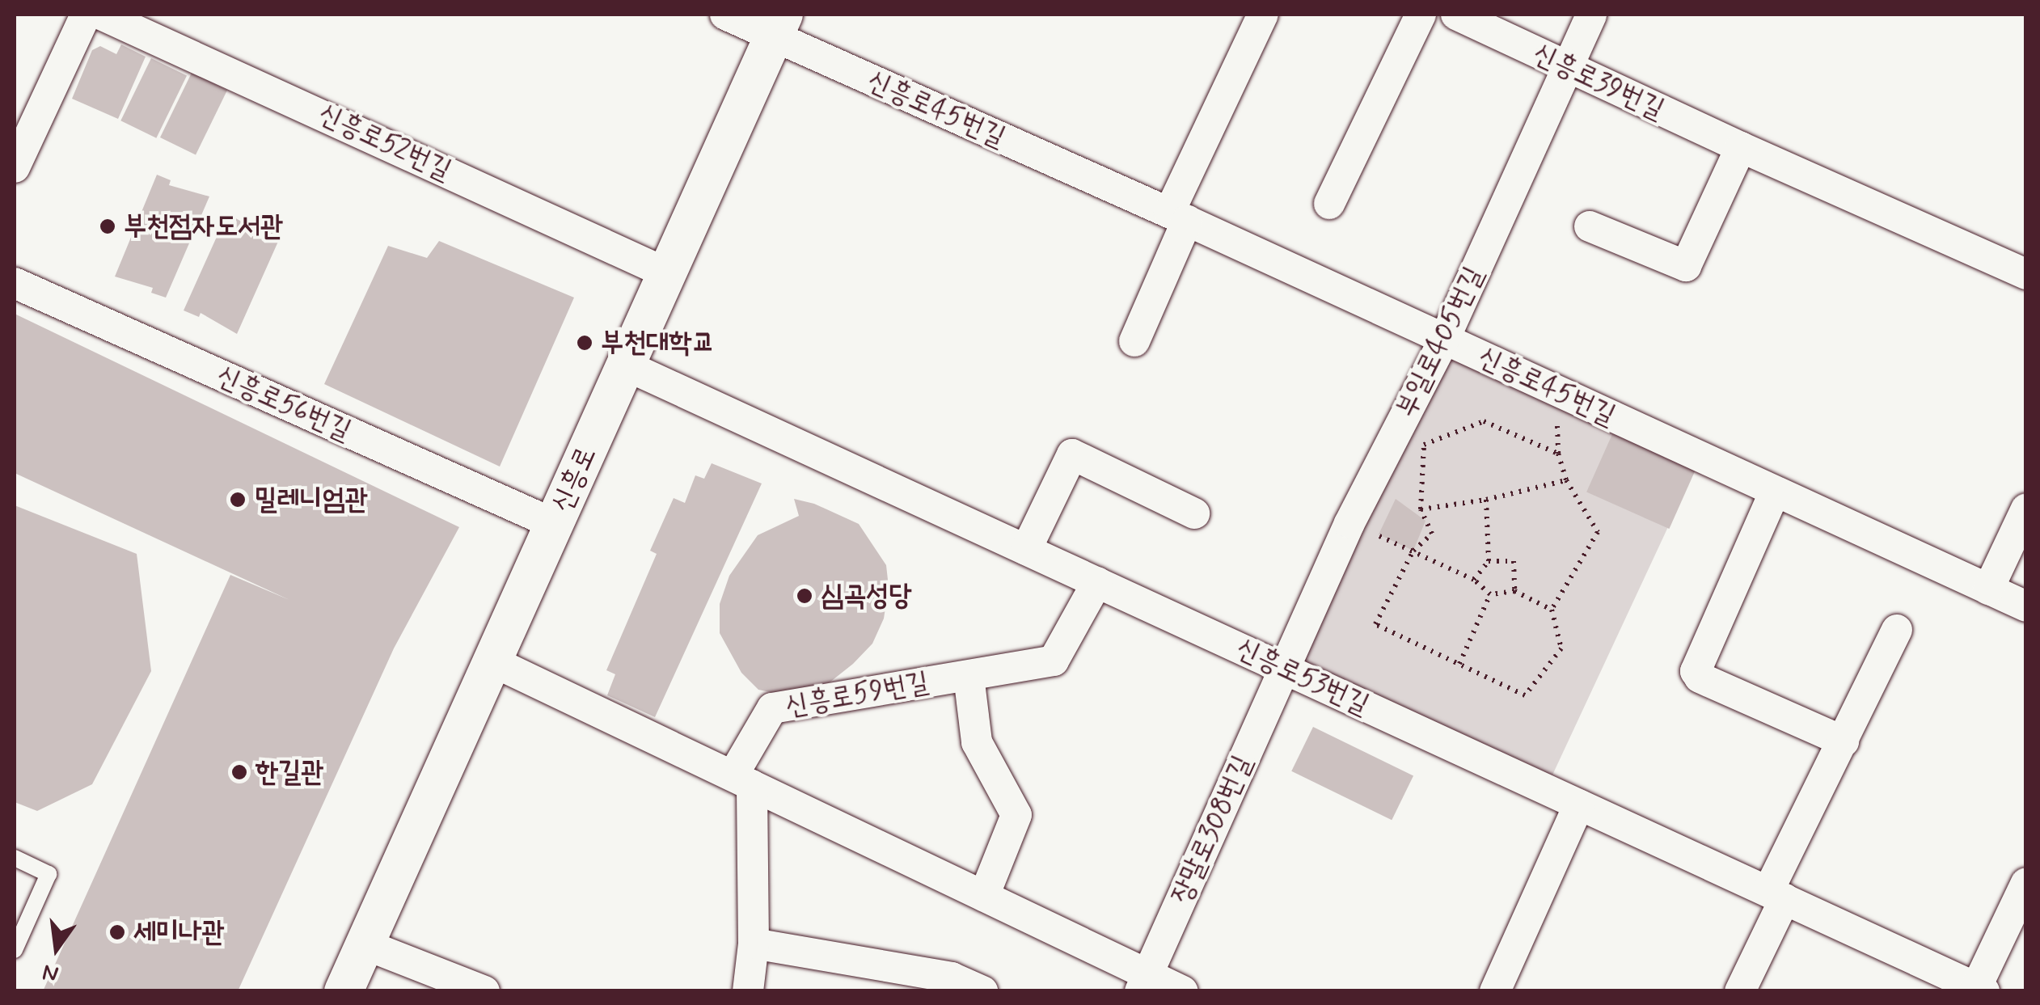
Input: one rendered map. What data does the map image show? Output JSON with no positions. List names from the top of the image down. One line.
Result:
{"streets":{"street":["신흥로39번길","신흥로45번길","신흥로52번길","부일로405번길","신흥로56번길","신흥로","신흥로53번길","신흥로59번길","장말로308번길"]},"crossings":[["신흥로39번길","부일로405번길"],["신흥로45번길","부일로405번길"],["신흥로45번길","신흥로"],["신흥로52번길","신흥로"],["부일로405번길","신흥로53번길"],["부일로405번길","장말로308번길"],["신흥로56번길","신흥로"],["신흥로","신흥로53번길"],["신흥로53번길","신흥로59번길"],["신흥로53번길","장말로308번길"]],"places":["부천점자도서관","부천대학교","밀레니엄관","심곡성당","한길관","세미나관"],"north":"bottom"}
